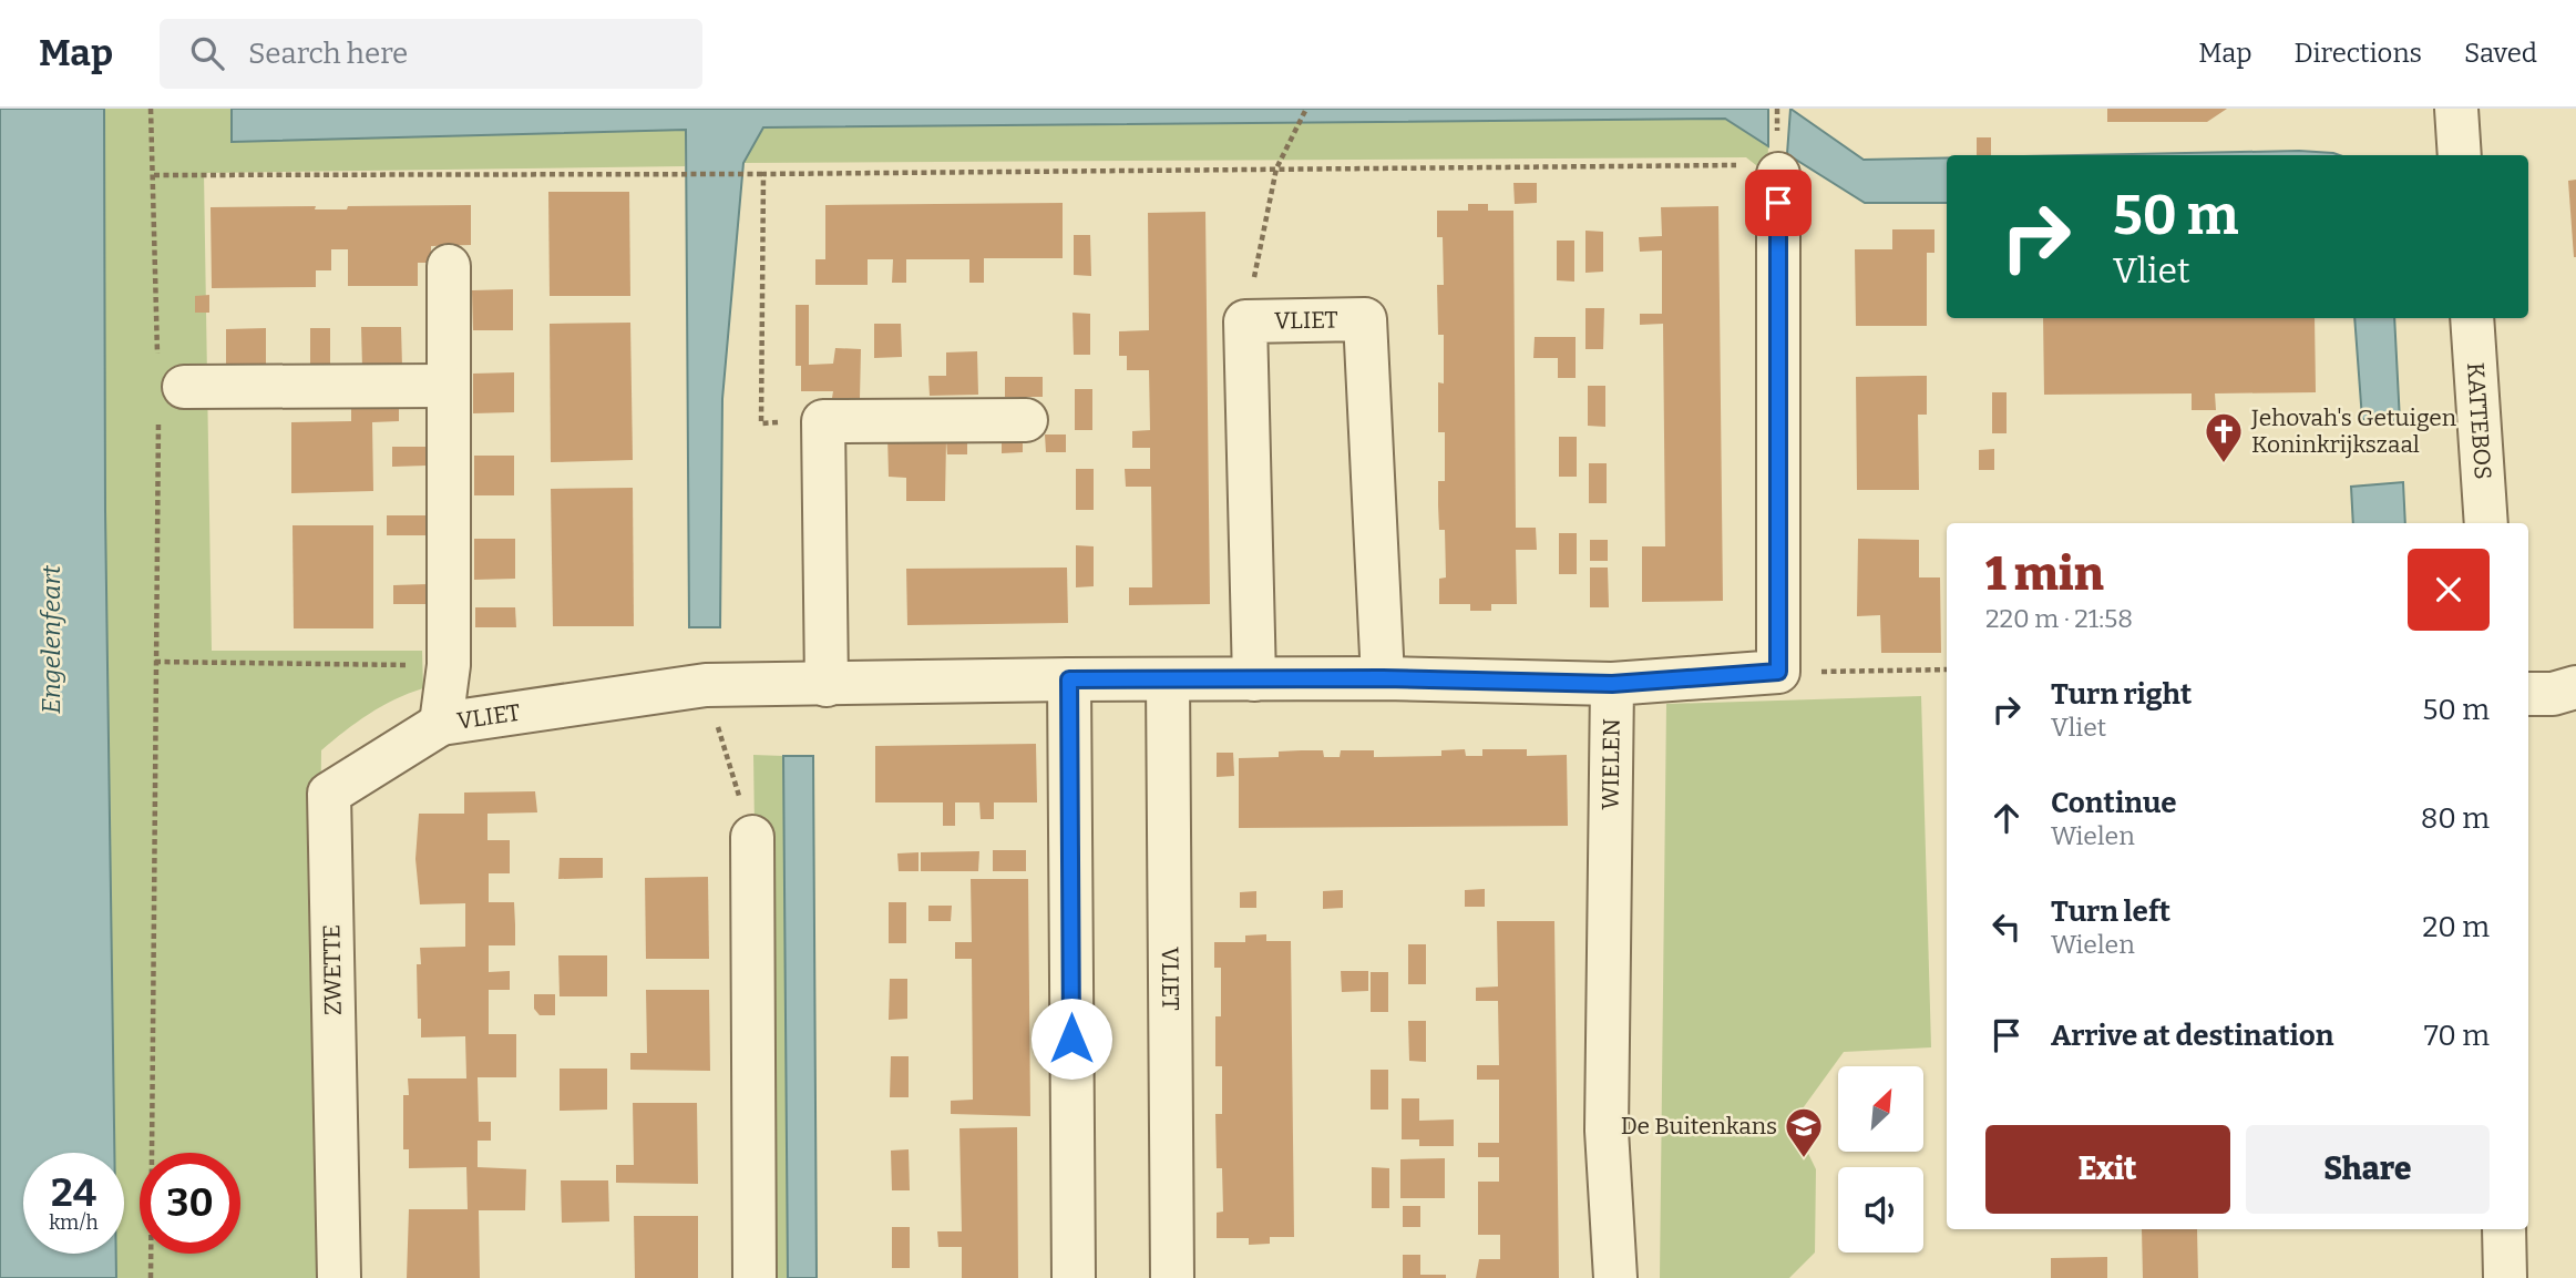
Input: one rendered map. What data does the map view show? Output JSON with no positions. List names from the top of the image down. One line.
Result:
{"streets":{"street":["VLIET","KATTEBOS","WIELEN","ZWETTE"]},"crossings":[["VLIET","WIELEN"],["VLIET","ZWETTE"]],"water":["Engelenfeart"],"places":{"church":["Jehovah's Getuigen Koninkrijkszaal"],"school or university":["De Buitenkans"]},"north":"top right","page":{"header":"Map","search":"Search here","nav":["Map","Directions","Saved"],"turn":["50 m","Vliet"],"heading":["1 min","220 m · 21:58"],"list":[{"name":"Turn right","note":"Vliet","value":"50 m"},{"name":"Continue","note":"Wielen","value":"80 m"},{"name":"Turn left","note":"Wielen","value":"20 m"},{"name":"Arrive at destination","value":"70 m"}],"buttons":["Exit","Share"],"speed":"24 km/h","limit":"30"}}
